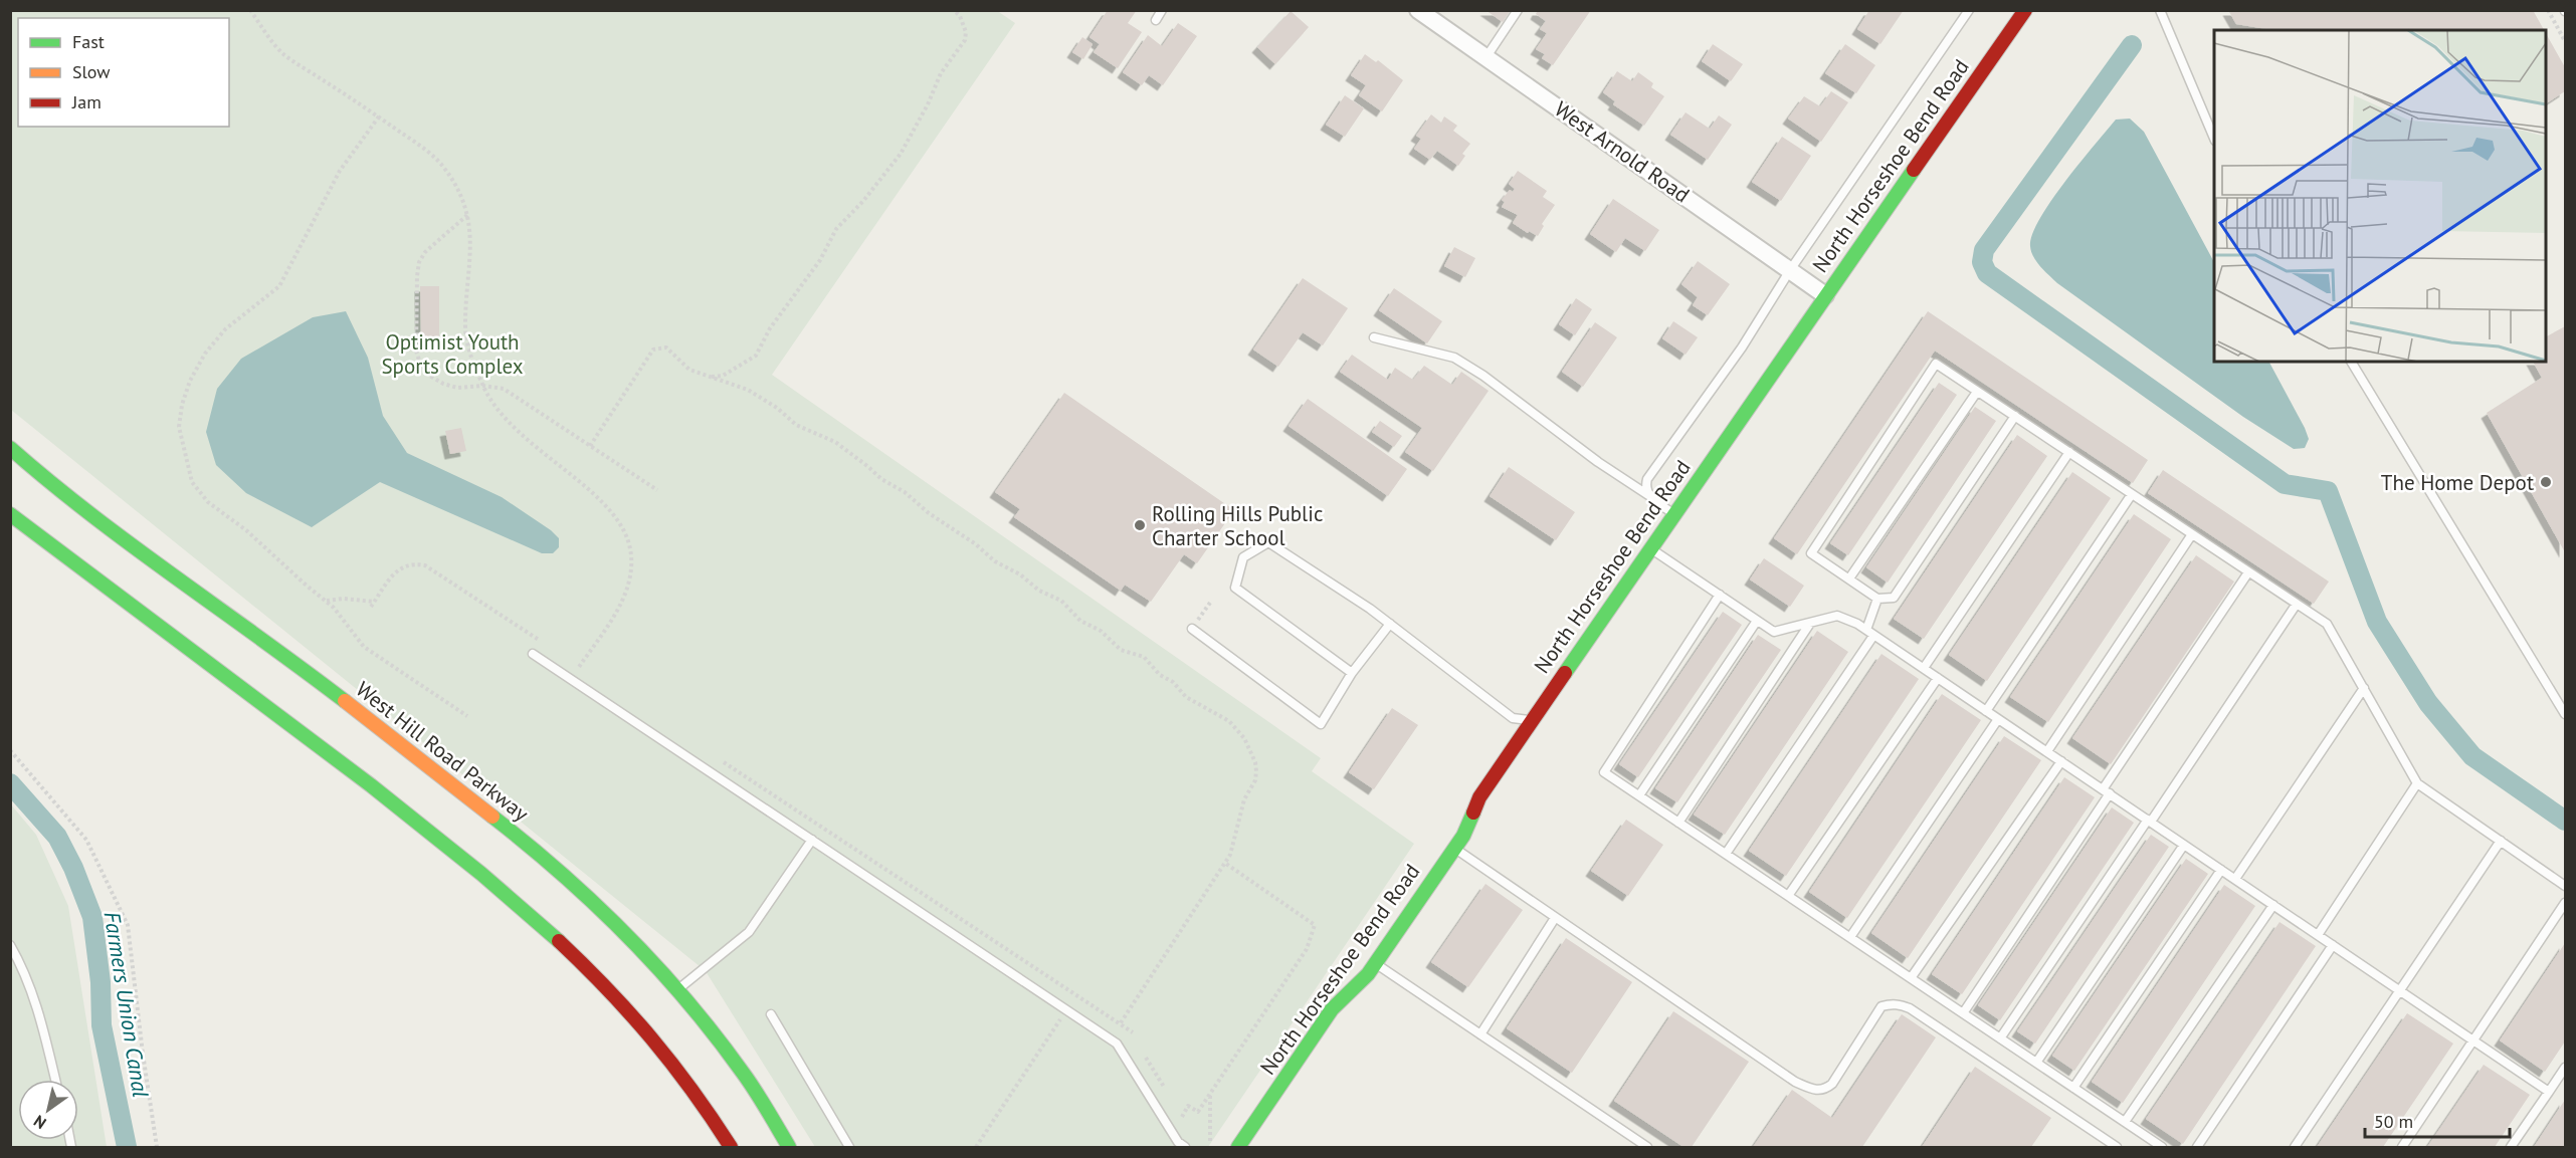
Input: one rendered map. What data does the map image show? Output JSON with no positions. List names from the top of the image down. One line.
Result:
{"streets":{"street":["West Arnold Road","North Horseshoe Bend Road","West Hill Road Parkway"]},"crossings":[["West Arnold Road","North Horseshoe Bend Road"]],"water":["Farmers Union Canal"],"parks":["Optimist Youth Sports Complex"],"places":["The Home Depot","Rolling Hills Public Charter School"],"legend":["Fast","Slow","Jam"],"scale_bar":"50 m","north":"bottom left"}
